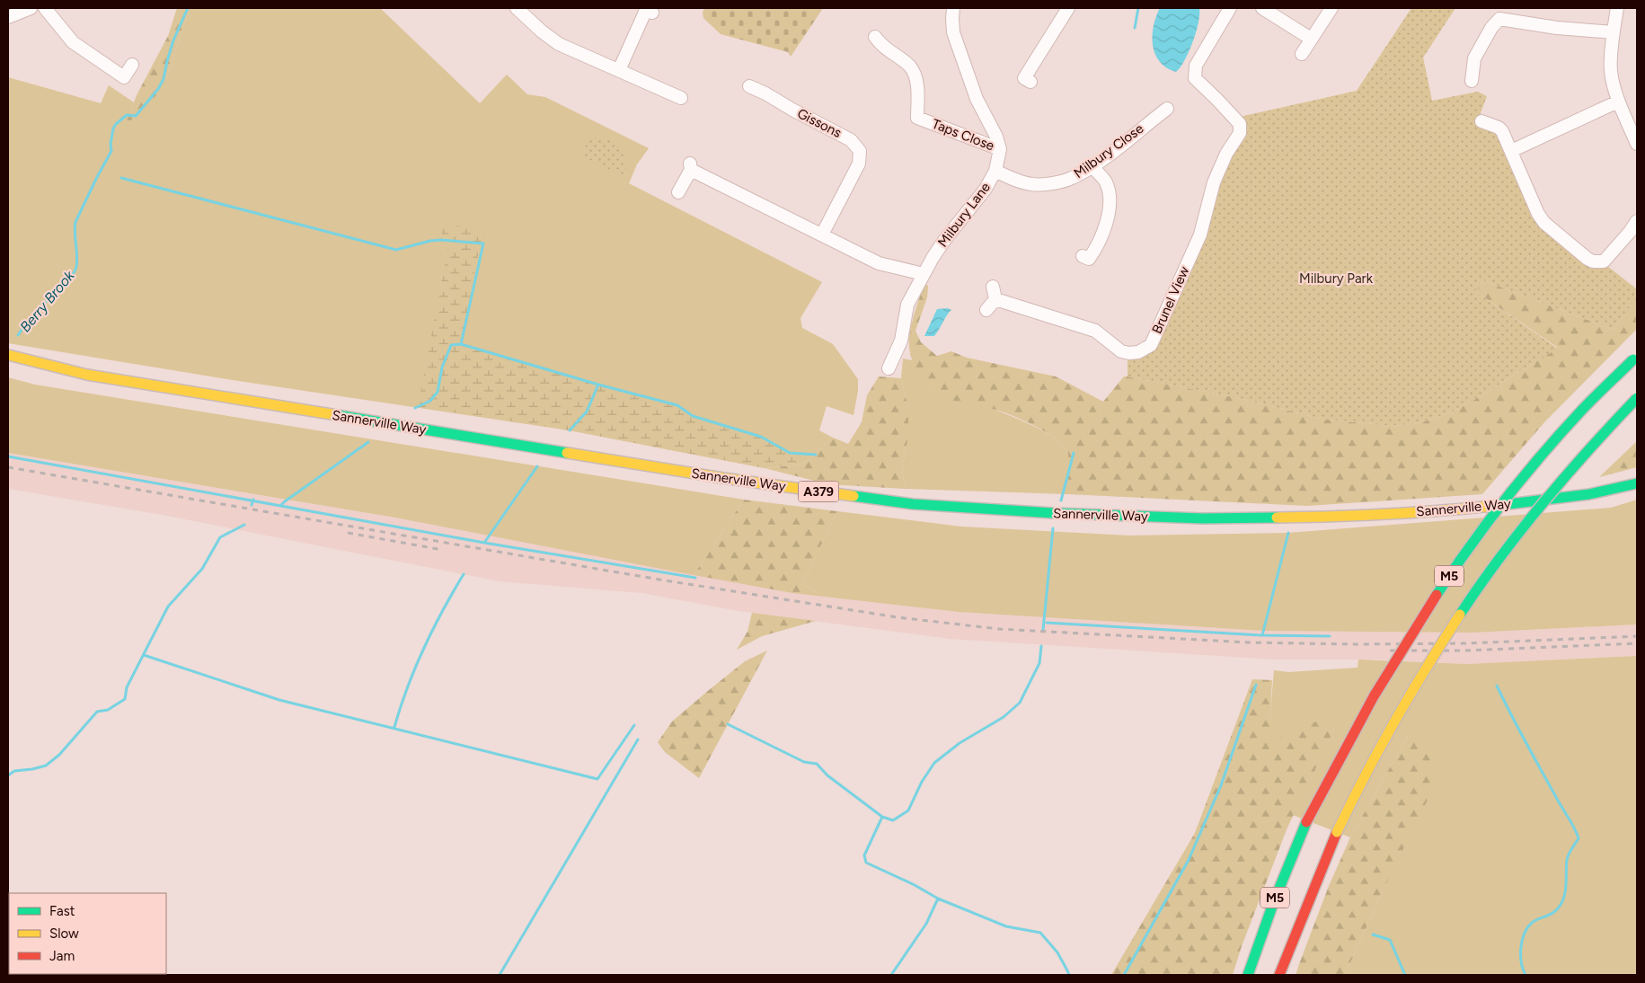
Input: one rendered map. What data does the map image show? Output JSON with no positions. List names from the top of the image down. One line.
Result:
{"streets":{"main road":["Sannerville Way","A379","M5"],"street":["Gissons","Taps Close","Milbury Close","Milbury Lane","Brunel View"]},"crossings":[["Taps Close","Milbury Lane"],["Milbury Close","Milbury Lane"]],"water":["Berry Brook"],"parks":["Milbury Park"],"legend":["Fast","Slow","Jam"]}
